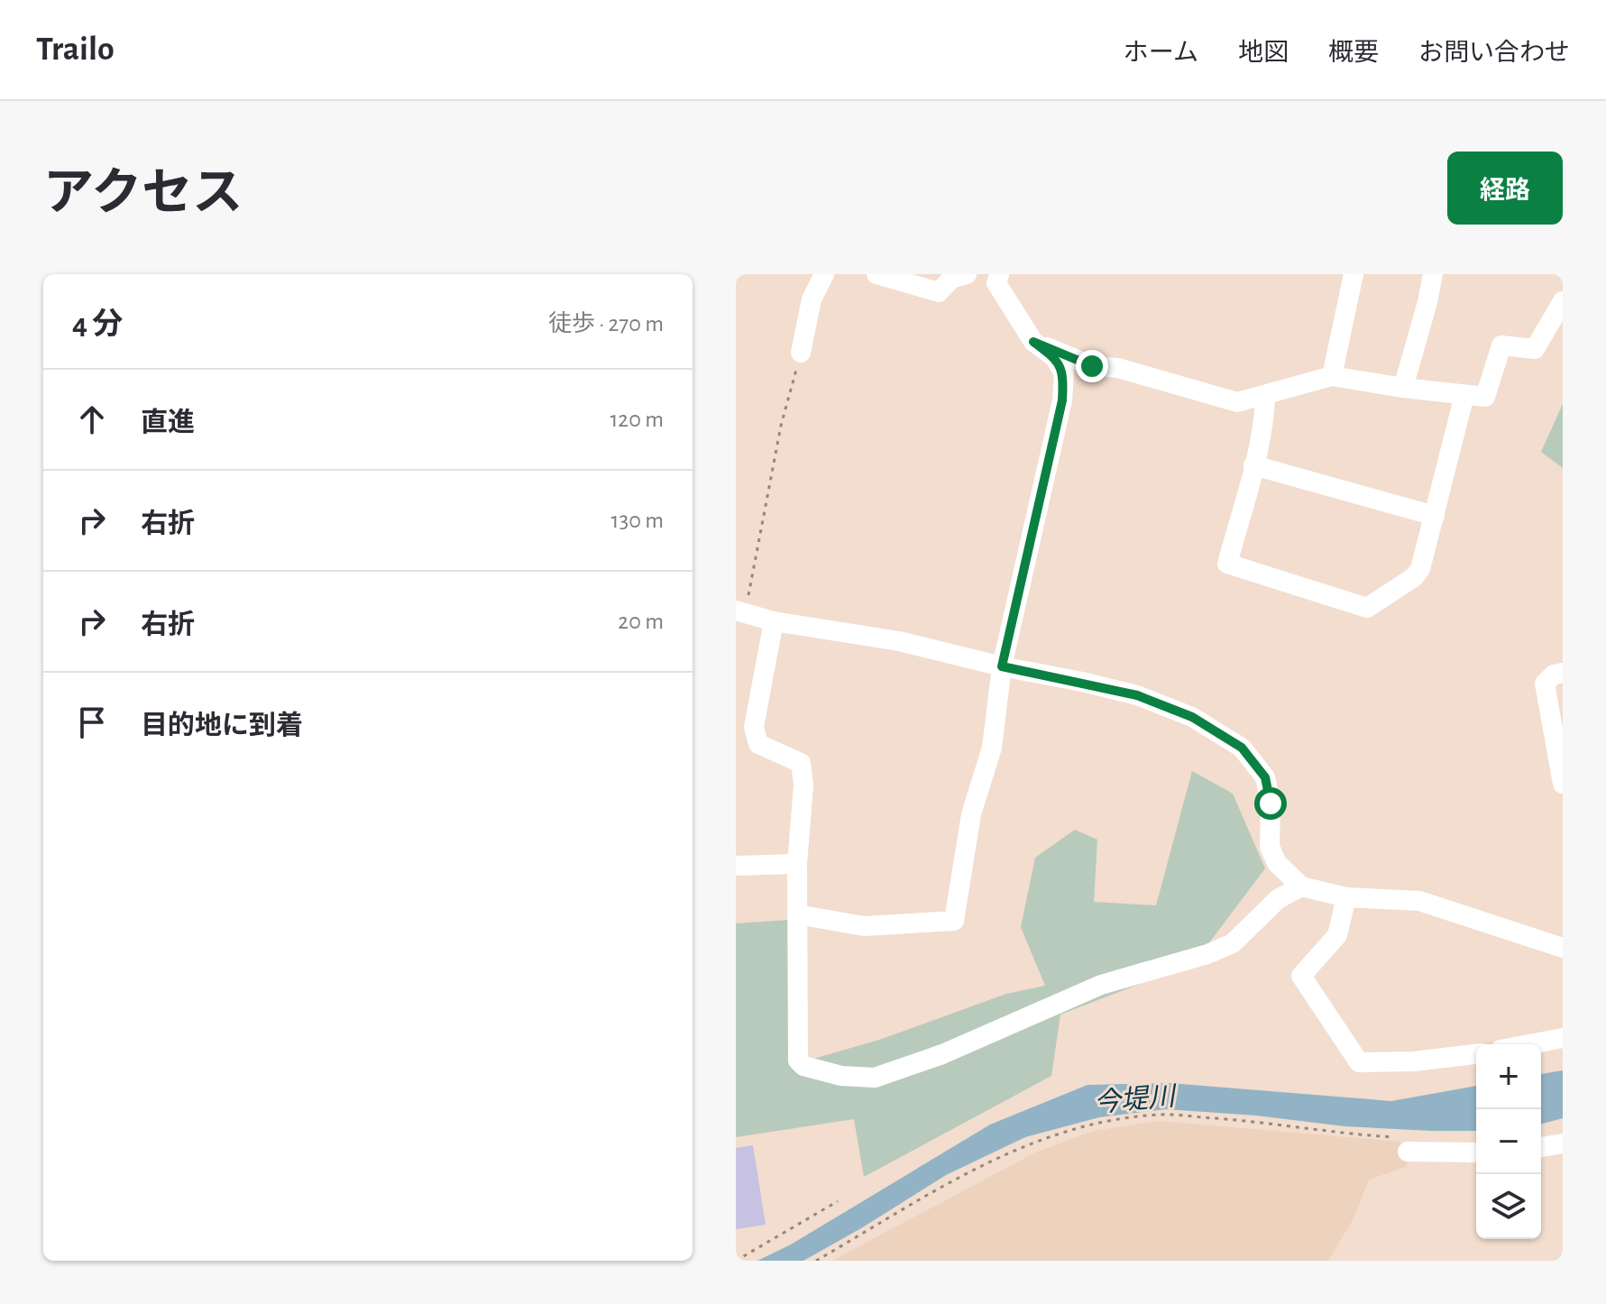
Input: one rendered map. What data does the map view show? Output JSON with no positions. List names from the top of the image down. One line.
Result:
{"water":["今堤川"],"page":{"header":"Trailo","nav":["ホーム","地図","概要","お問い合わせ"],"title":"アクセス","buttons":"経路","heading":["4 分","徒歩 · 270 m"],"list":[["直進","120 m"],["右折","130 m"],["右折","20 m"],"目的地に到着"],"map_buttons":["+","−"]}}
